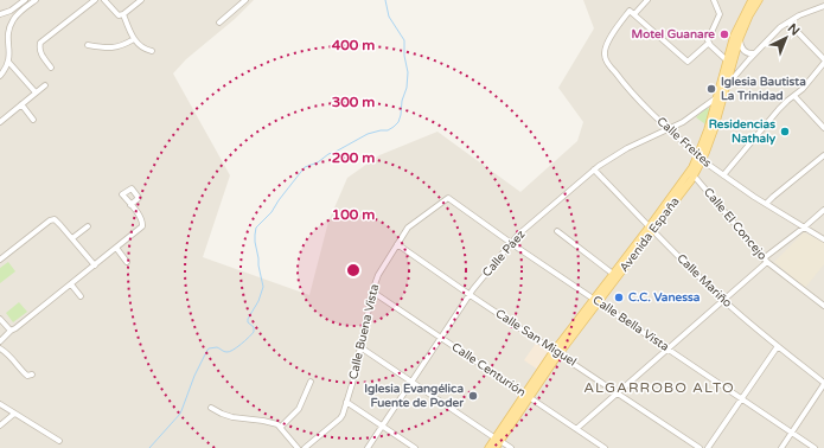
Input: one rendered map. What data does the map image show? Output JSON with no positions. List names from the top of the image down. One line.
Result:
{"streets":{"main road":["Avenida España"],"street":["Calle Freites","Calle El Concejo","Calle Páez","Calle Mariño","Calle Bella Vista","Calle Buena Vista","Calle San Miguel","Calle Centurión"]},"crossings":[["Calle Freites","Avenida España"],["Calle Freites","Calle Páez"],["Calle El Concejo","Avenida España"],["Avenida España","Calle Páez"],["Avenida España","Calle Mariño"],["Avenida España","Calle Bella Vista"],["Avenida España","Calle San Miguel"],["Avenida España","Calle Centurión"],["Calle Páez","Calle Mariño"],["Calle Páez","Calle Bella Vista"],["Calle Páez","Calle San Miguel"],["Calle Páez","Calle Centurión"],["Calle Bella Vista","Calle Buena Vista"],["Calle Buena Vista","Calle San Miguel"],["Calle Buena Vista","Calle Centurión"]],"districts":["ALGARROBO ALTO"],"places":["Motel Guanare","Iglesia Bautista La Trinidad","Residencias Nathaly","C.C. Vanessa","Iglesia Evangélica Fuente de Poder"],"north":"top right","rings":["400 m","300 m","200 m","100 m"]}
